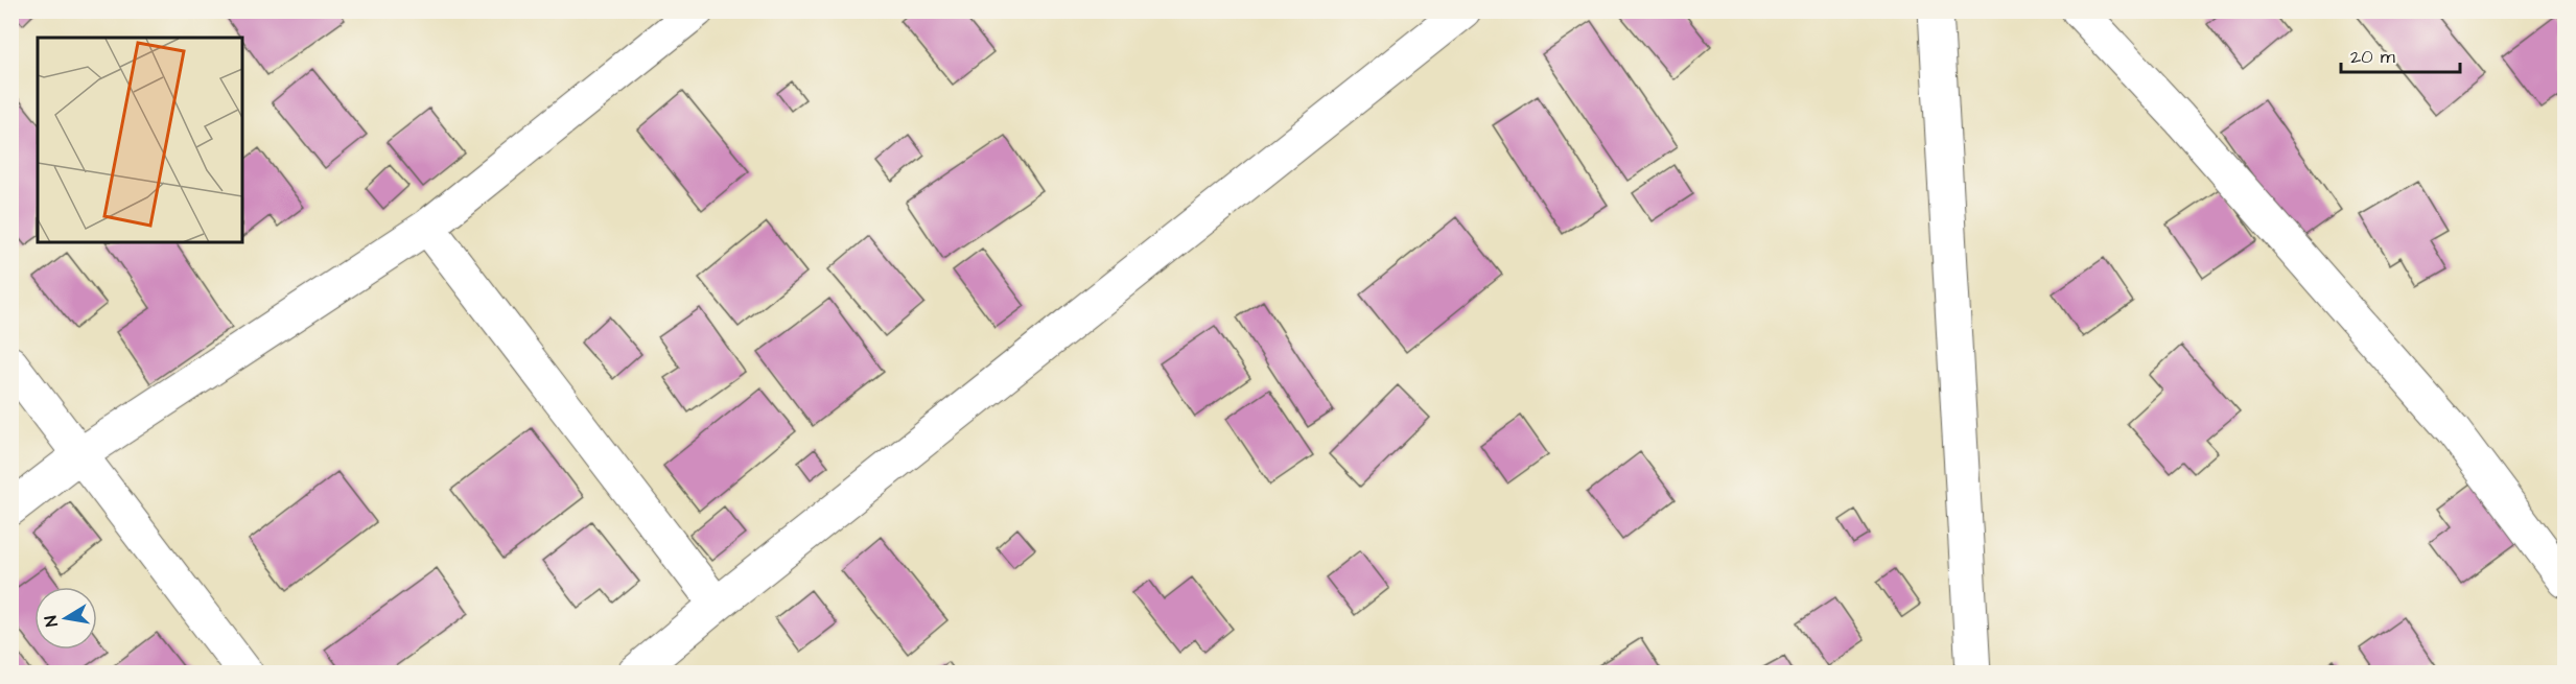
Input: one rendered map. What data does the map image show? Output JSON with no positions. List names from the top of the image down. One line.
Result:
{"scale_bar":"20 m","north":"left"}
